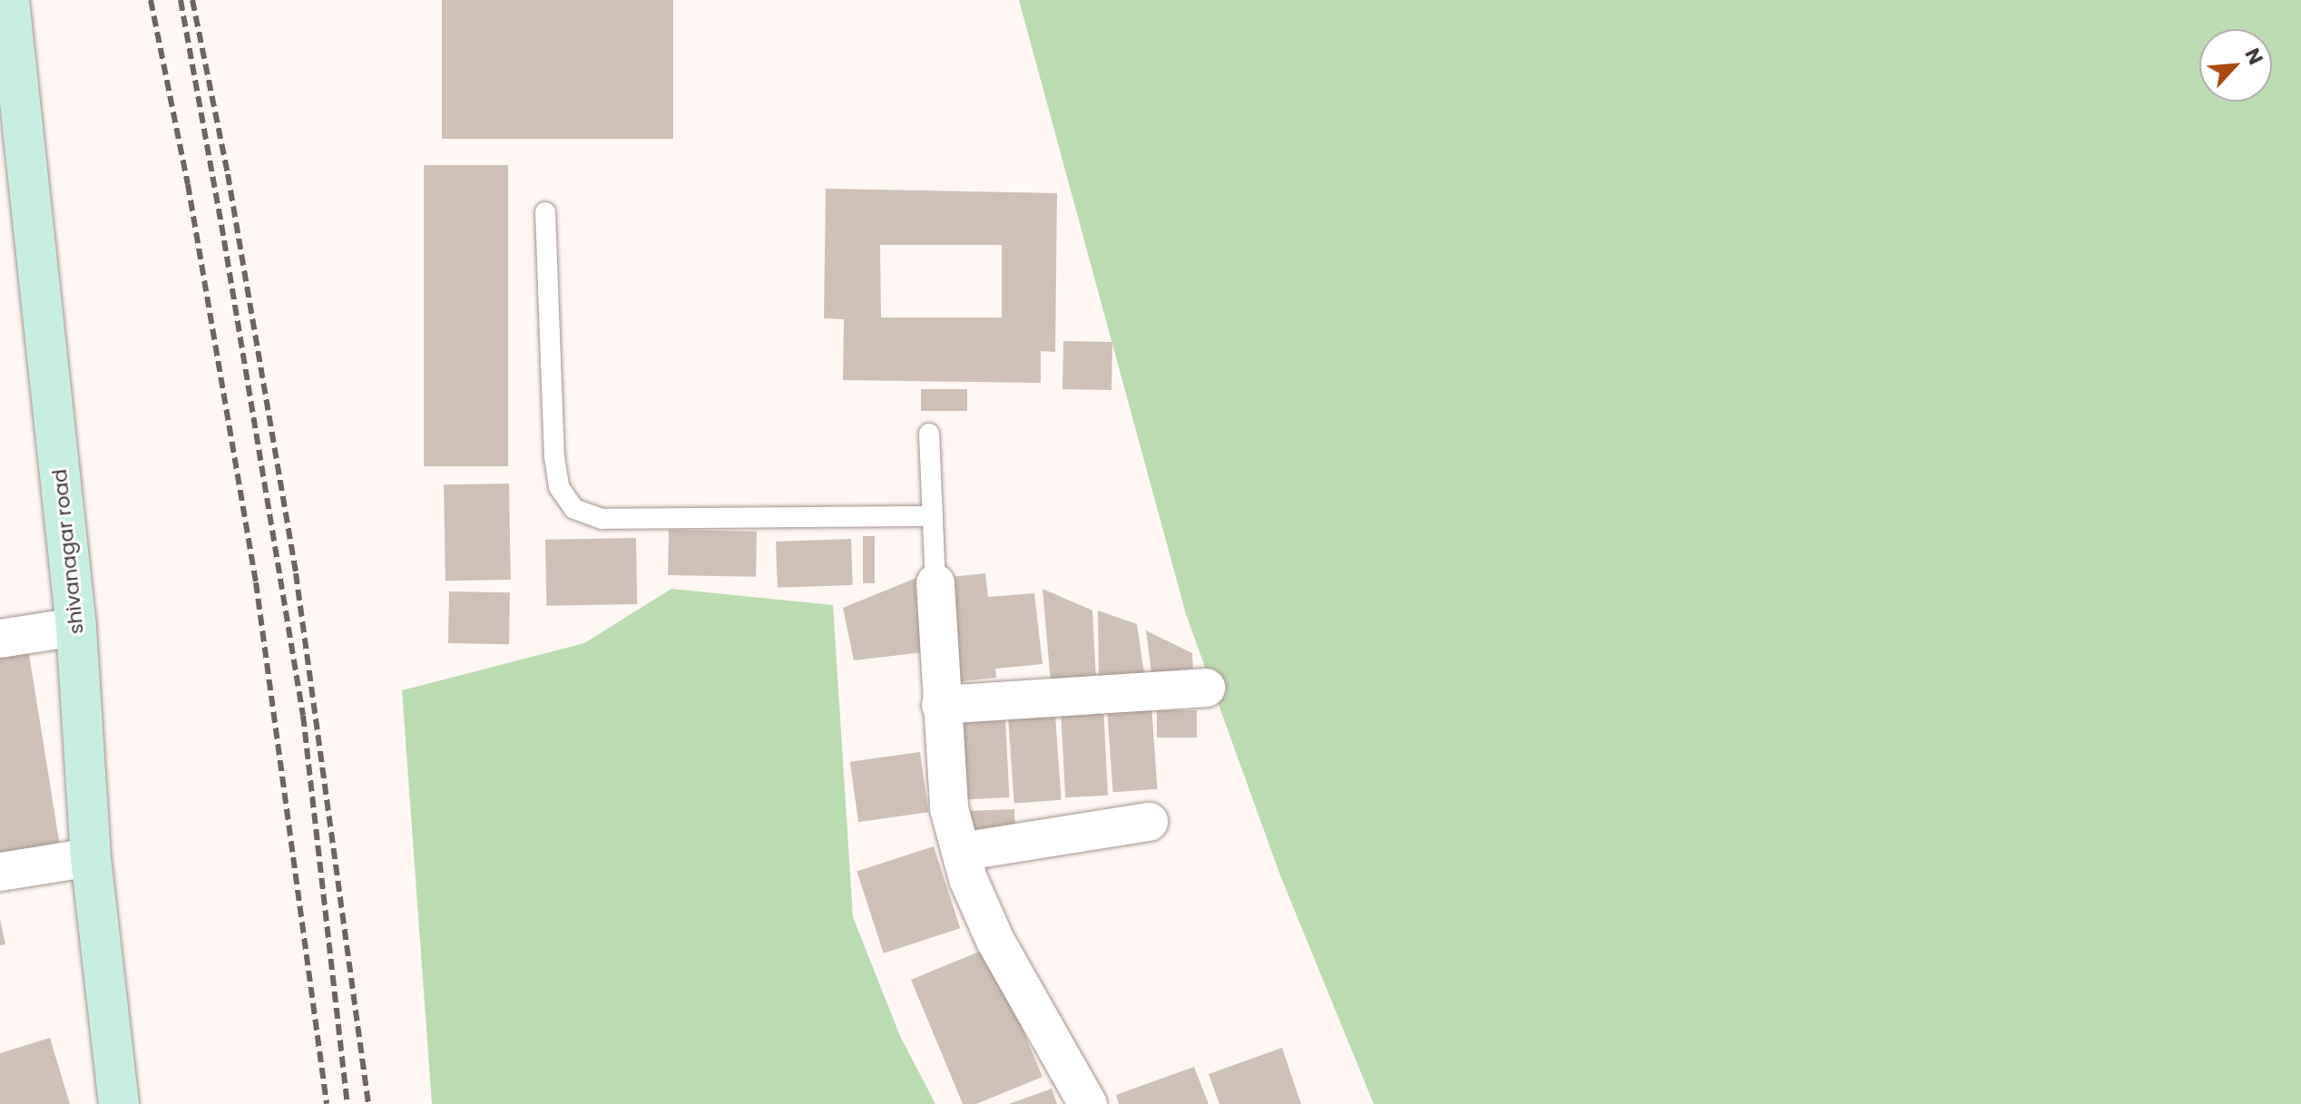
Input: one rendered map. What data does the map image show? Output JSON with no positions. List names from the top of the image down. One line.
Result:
{"streets":{"street":["shivanagar road"]},"north":"top right"}
